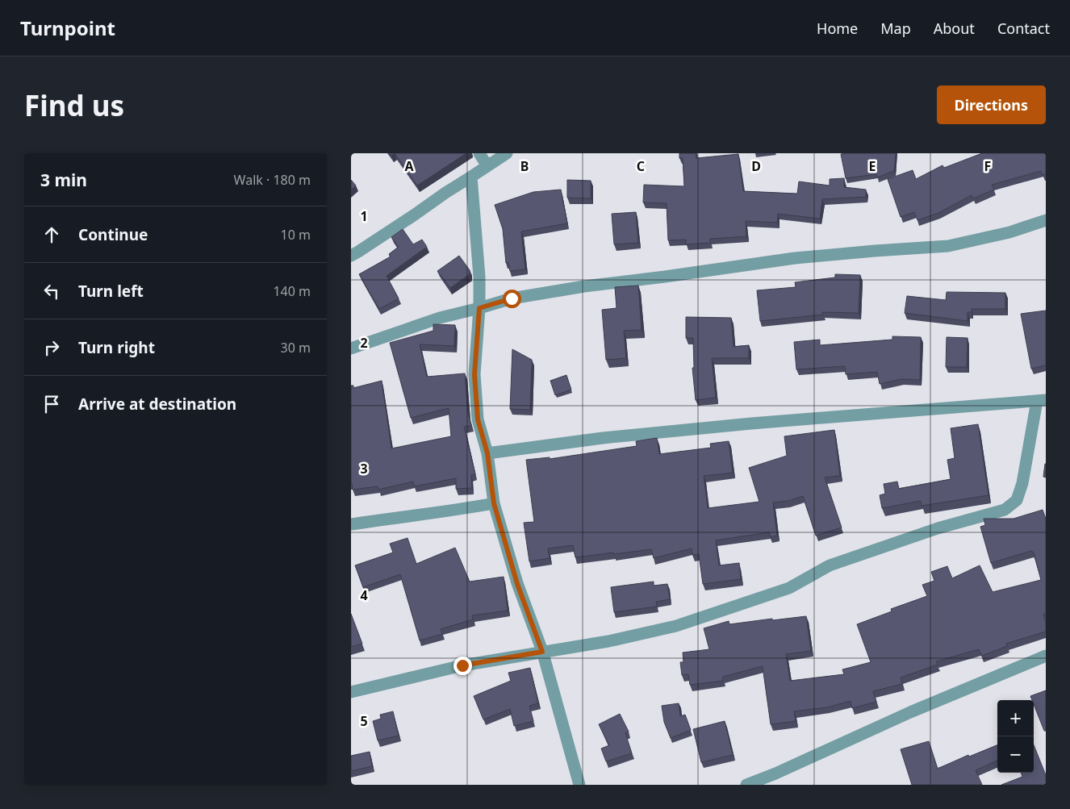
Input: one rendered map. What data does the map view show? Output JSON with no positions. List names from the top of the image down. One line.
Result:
{"page":{"header":"Turnpoint","nav":["Home","Map","About","Contact"],"buttons":"Directions","title":"Find us","heading":["3 min","Walk · 180 m"],"list":[["Continue","10 m"],["Turn left","140 m"],["Turn right","30 m"],"Arrive at destination"],"map_buttons":["+","−"]},"grid":{"columns":["A","B","C","D","E","F"],"rows":["1","2","3","4","5"]}}
